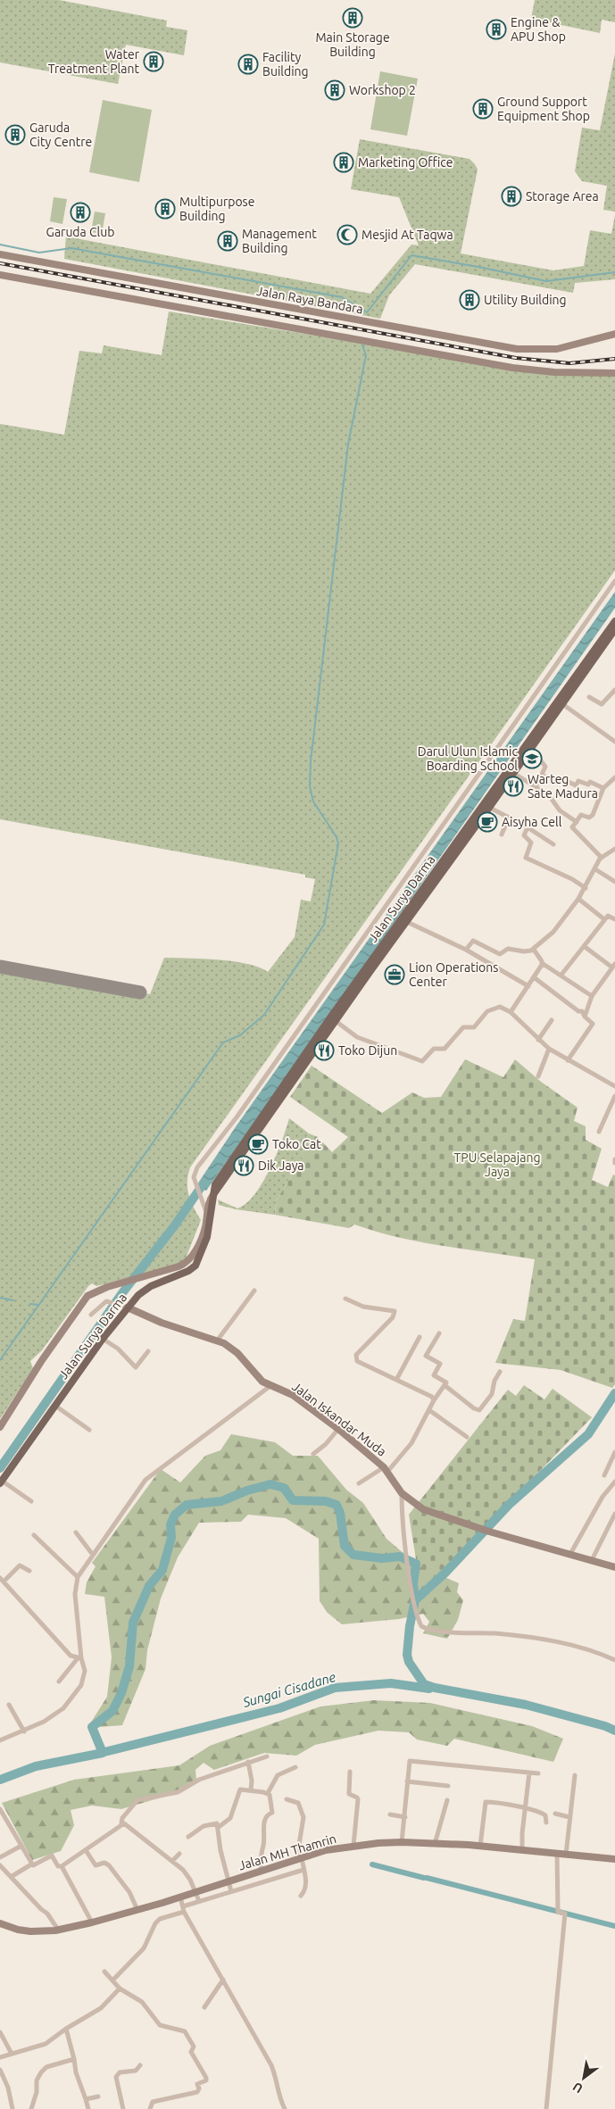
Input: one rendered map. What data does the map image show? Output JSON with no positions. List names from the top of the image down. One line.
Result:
{"streets":{"main road":["Jalan Surya Darma"],"street":["Jalan Raya Bandara","Jalan Iskandar Muda","Jalan MH Thamrin"]},"crossings":[["Jalan Surya Darma","Jalan Iskandar Muda"]],"water":["Sungai Cisadane"],"parks":["TPU Selapajang Jaya"],"places":{"building":["Main Storage Building","Engine & APU Shop","Water Treatment Plant","Facility Building","Workshop 2","Ground Support Equipment Shop","Garuda City Centre","Marketing Office","Storage Area","Multipurpose Building","Garuda Club","Management Building","Utility Building"],"mosque":["Mesjid At Taqwa"],"school or university":["Darul Ulun Islamic Boarding School"],"restaurant":["Warteg Sate Madura","Toko Dijun","Dik Jaya"],"cafe":["Aisyha Cell","Toko Cat"],"office":["Lion Operations Center"]},"north":"bottom left"}
